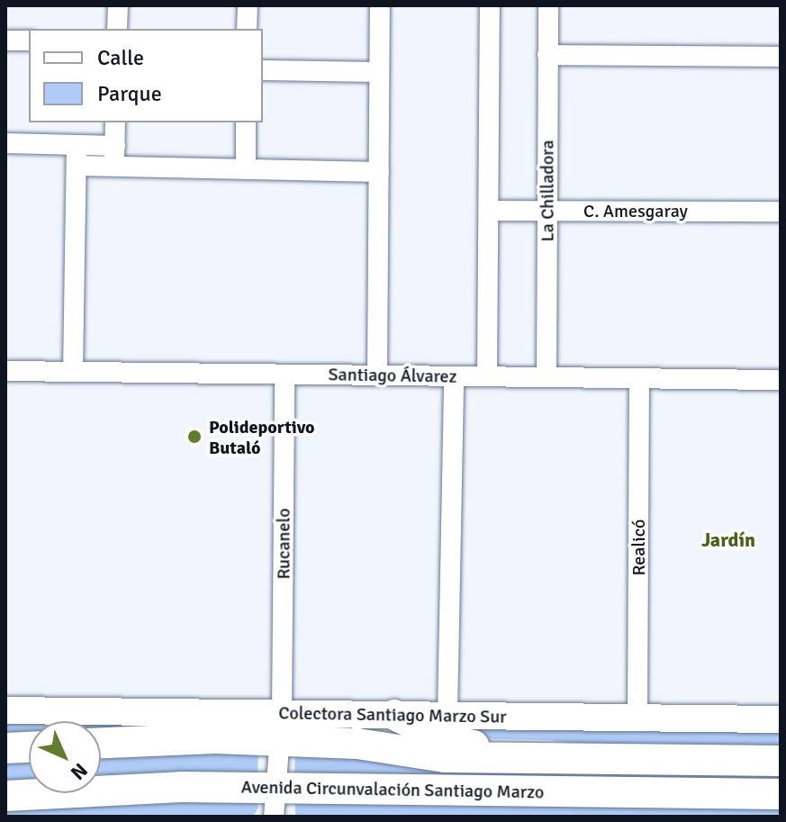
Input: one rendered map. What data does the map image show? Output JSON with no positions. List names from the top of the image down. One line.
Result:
{"streets":{"main road":["Avenida Circunvalación Santiago Marzo"],"street":["La Chilladora","C. Amesgaray","Santiago Álvarez","Rucanelo","Realicó","Colectora Santiago Marzo Sur"]},"crossings":[["La Chilladora","C. Amesgaray"],["La Chilladora","Santiago Álvarez"],["Santiago Álvarez","Rucanelo"],["Santiago Álvarez","Realicó"],["Rucanelo","Colectora Santiago Marzo Sur"],["Rucanelo","Avenida Circunvalación Santiago Marzo"],["Realicó","Colectora Santiago Marzo Sur"],["Colectora Santiago Marzo Sur","Avenida Circunvalación Santiago Marzo"]],"districts":["Jardín"],"places":["Polideportivo Butaló"],"legend":["Calle","Parque"],"north":"bottom right"}
